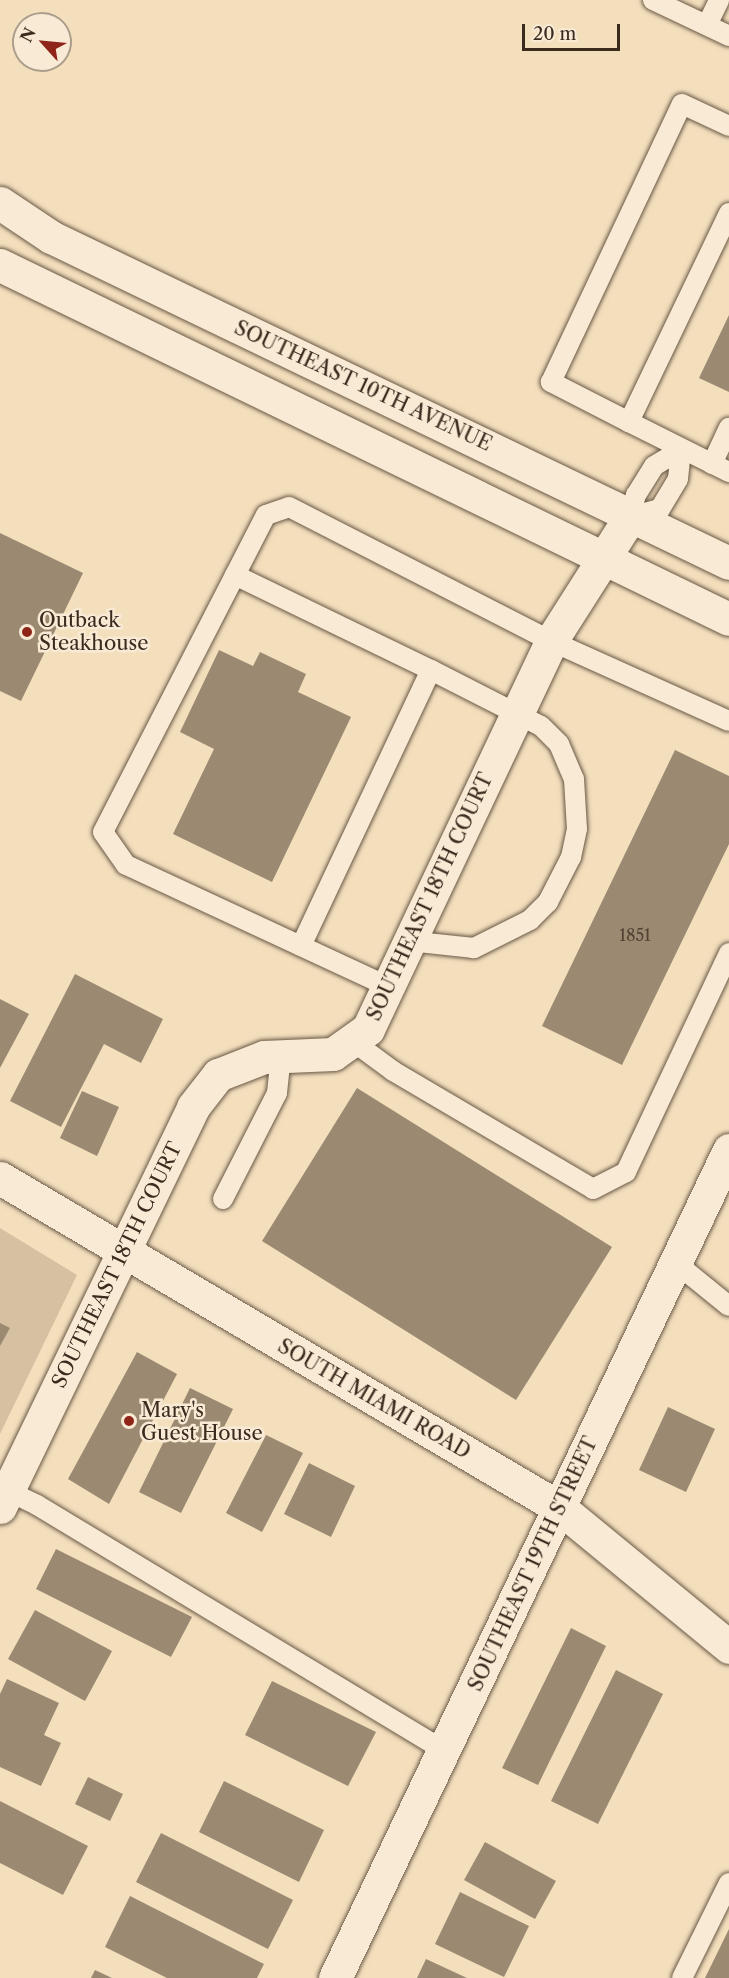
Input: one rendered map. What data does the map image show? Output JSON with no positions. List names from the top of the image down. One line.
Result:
{"streets":{"street":["SOUTHEAST 10TH AVENUE","SOUTHEAST 18TH COURT","SOUTH MIAMI ROAD","SOUTHEAST 19TH STREET"]},"crossings":[["SOUTHEAST 10TH AVENUE","SOUTHEAST 18TH COURT"],["SOUTHEAST 18TH COURT","SOUTH MIAMI ROAD"],["SOUTH MIAMI ROAD","SOUTHEAST 19TH STREET"]],"places":["Outback Steakhouse","Mary's Guest House"],"house_numbers":["1851"],"scale_bar":"20 m","north":"top left"}
